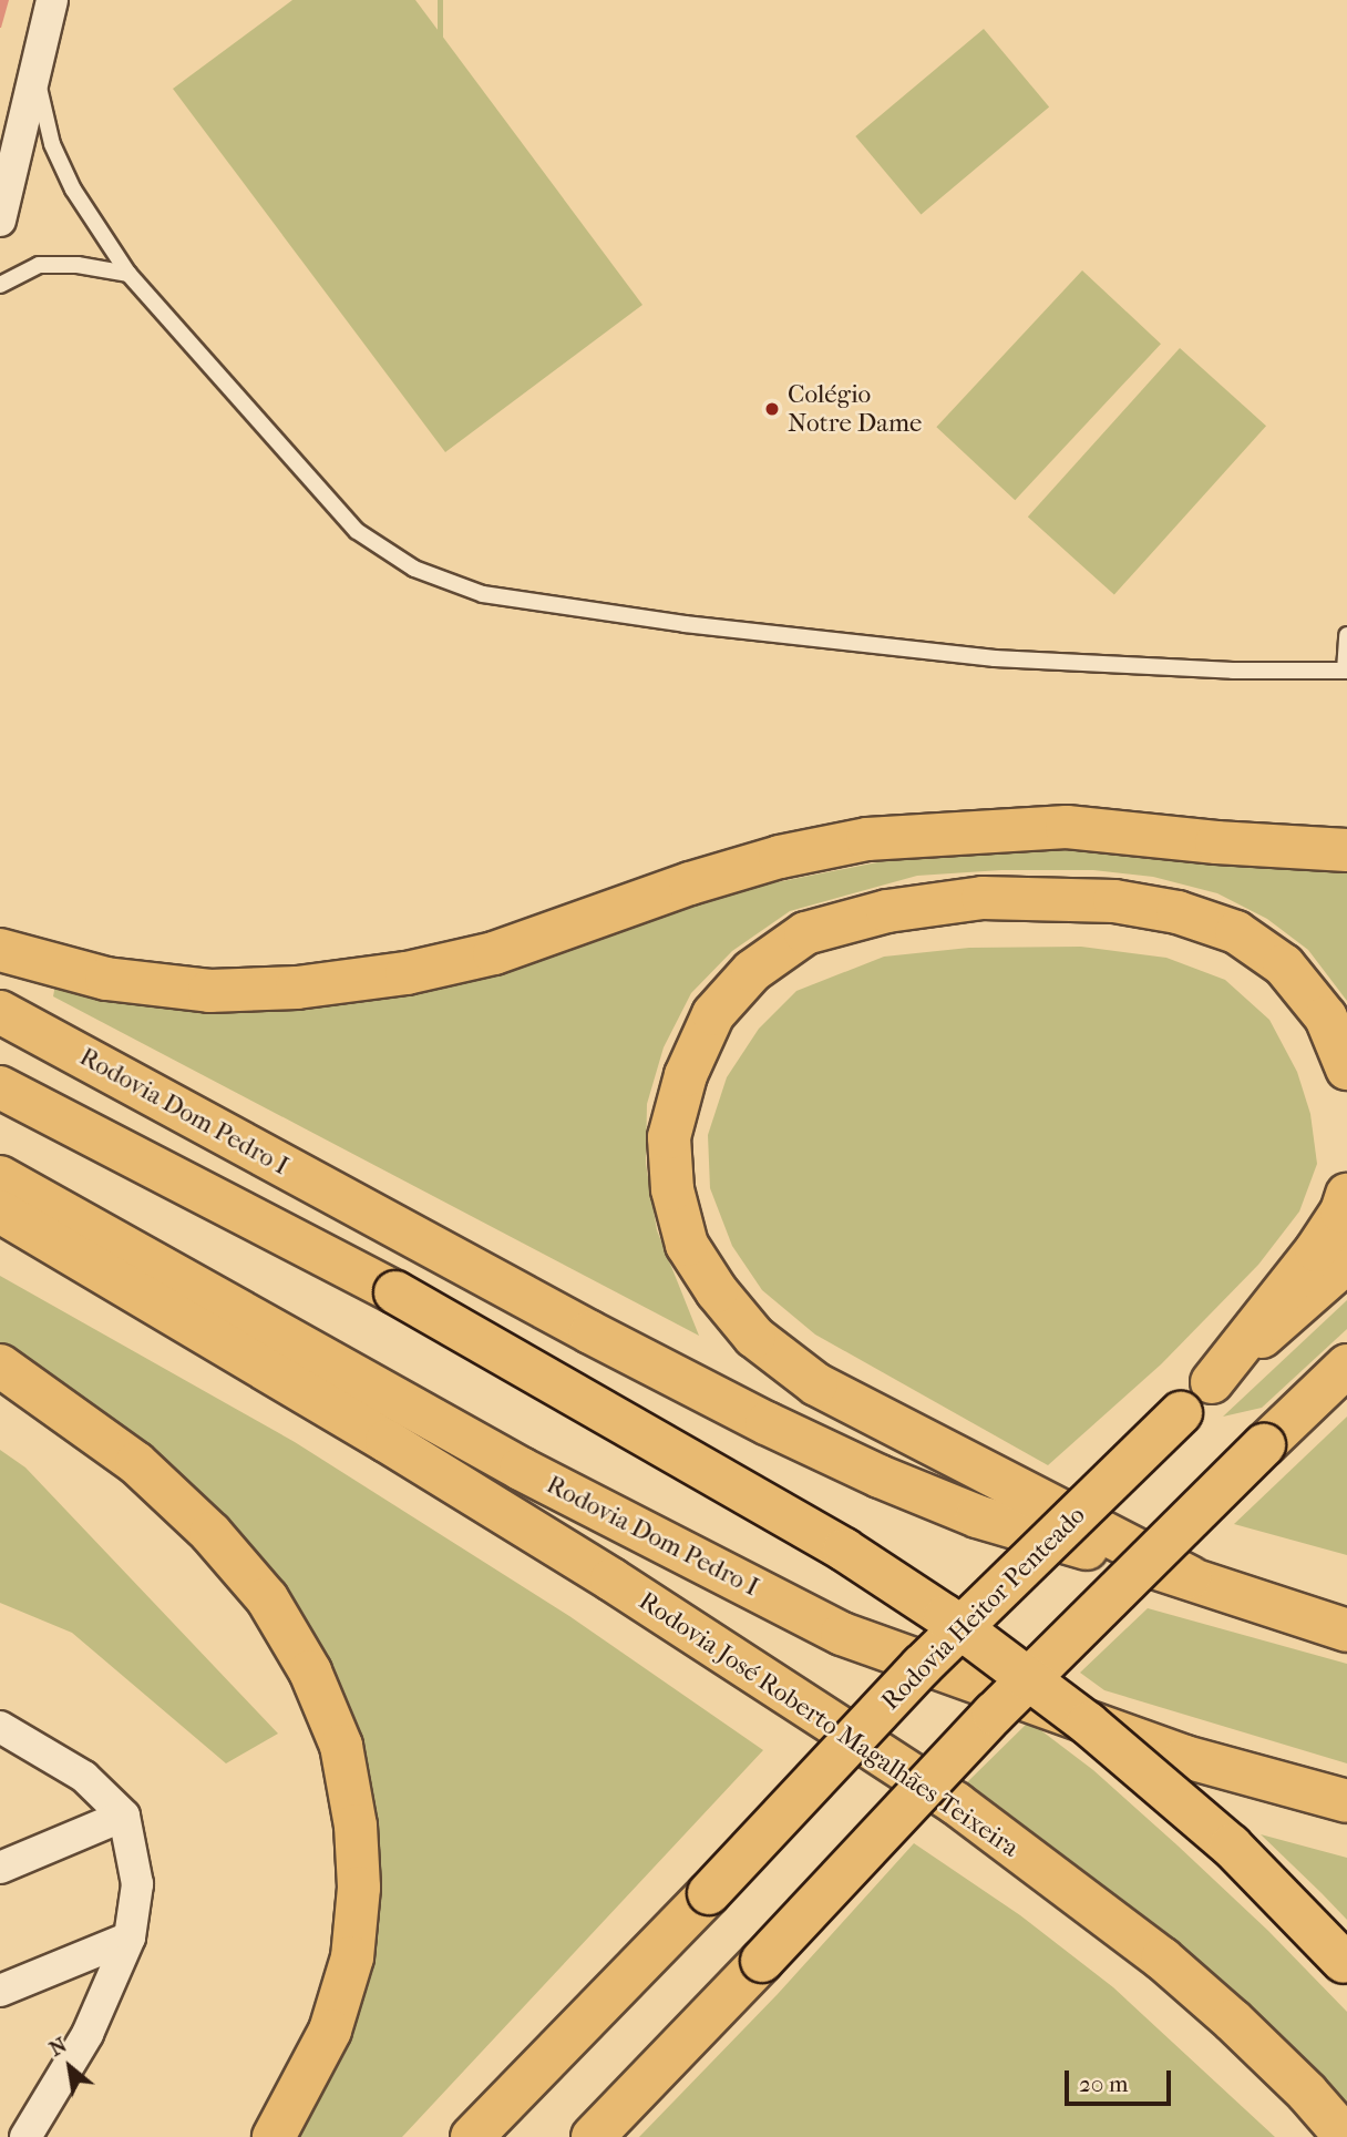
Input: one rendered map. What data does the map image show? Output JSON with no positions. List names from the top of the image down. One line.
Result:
{"streets":{"main road":["Rodovia Dom Pedro I","Rodovia Heitor Penteado","Rodovia José Roberto Magalhães Teixeira"]},"places":["Colégio Notre Dame"],"scale_bar":"20 m","north":"top left"}
